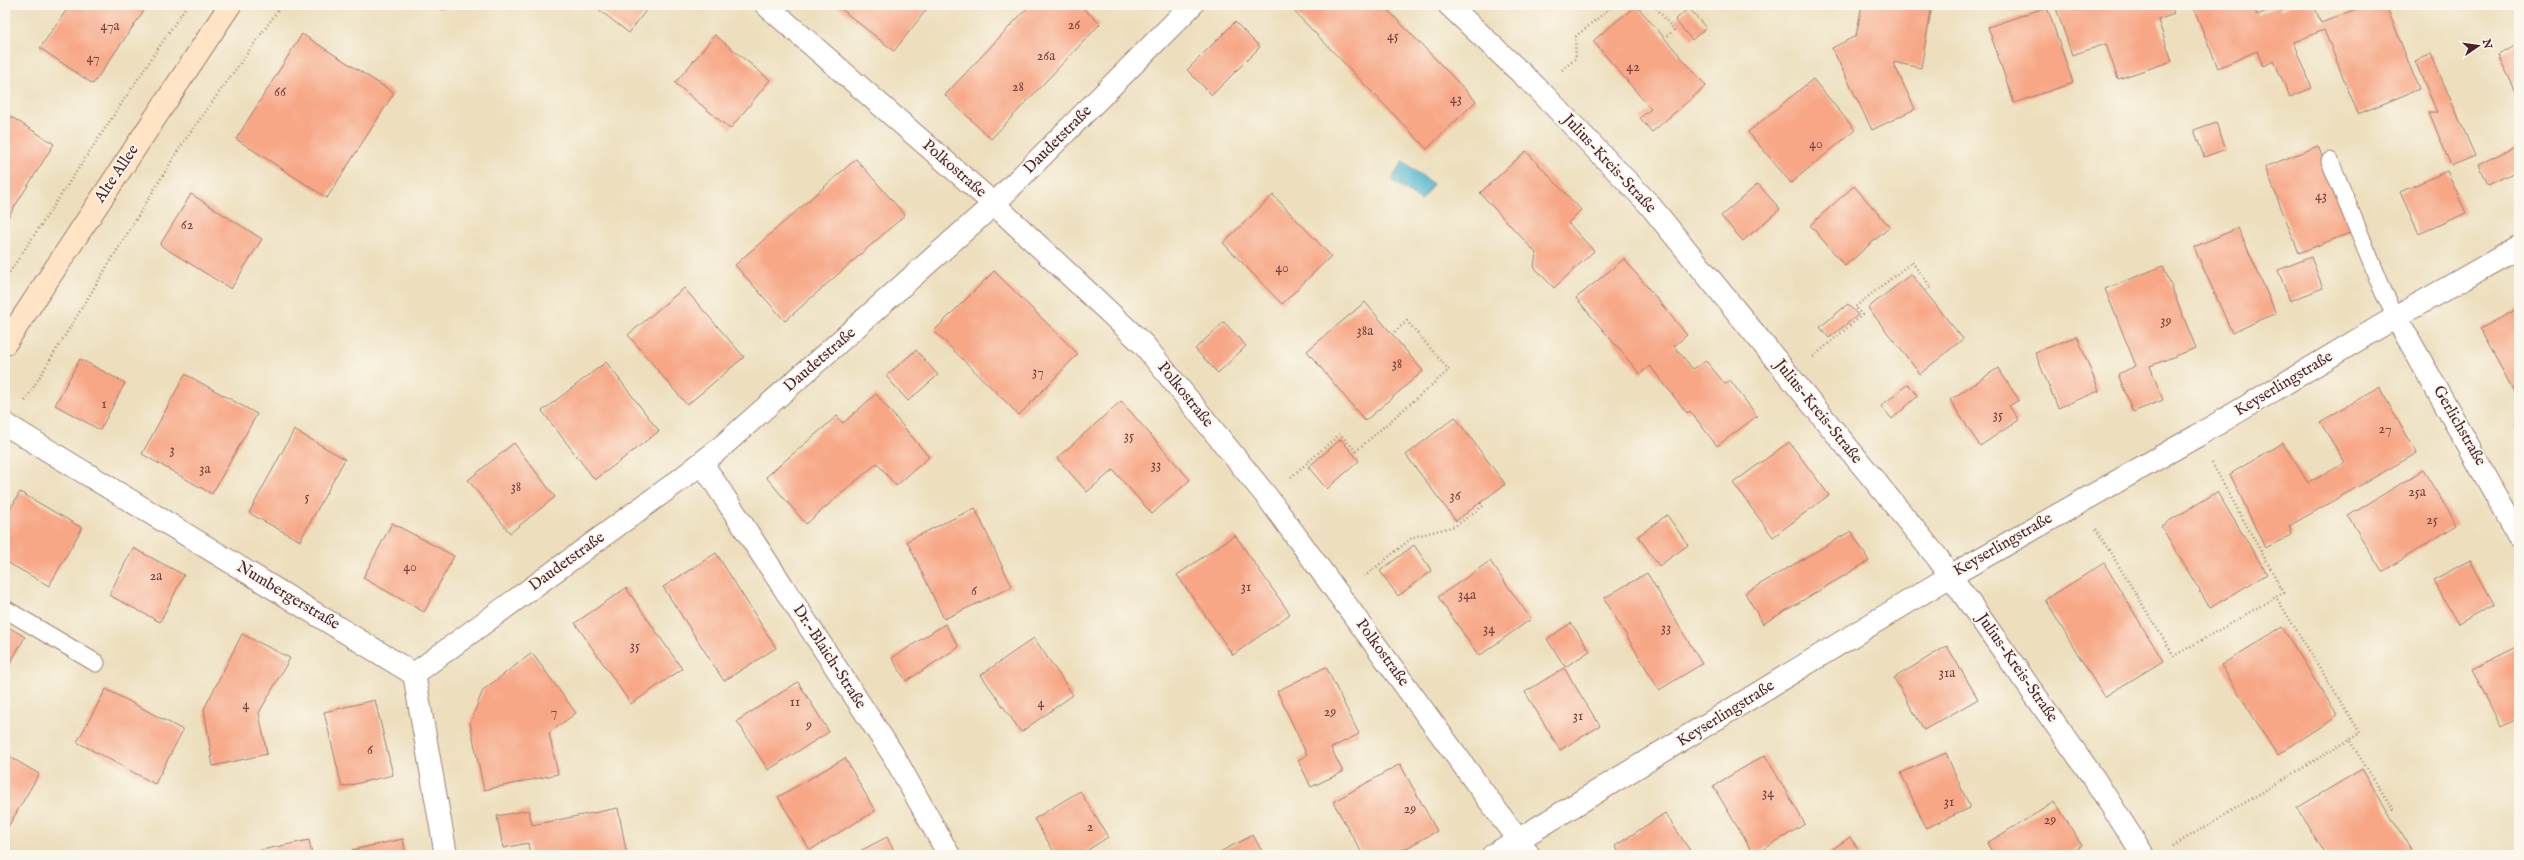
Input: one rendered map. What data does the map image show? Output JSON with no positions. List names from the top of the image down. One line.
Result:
{"streets":{"street":["Daudetstraße","Julius-Kreis-Straße","Polkostraße","Alte Allee","Keyserlingstraße","Gerlichstraße","Numbergerstraße","Dr.-Blaich-Straße"]},"crossings":[["Daudetstraße","Polkostraße"],["Daudetstraße","Numbergerstraße"],["Daudetstraße","Dr.-Blaich-Straße"],["Julius-Kreis-Straße","Keyserlingstraße"],["Polkostraße","Keyserlingstraße"],["Keyserlingstraße","Gerlichstraße"]],"house_numbers":["26","47a","45","26a","47","42","28","66","43","40","43","62","40","39","38a","38","37","1","35","27","35","3","33","3a","38","25a","36","5","25","40","2a","31","6","34a","33","34","35","31a","11","4","4","7","29","31","9","6","34","31","29","29","2"],"north":"right"}
